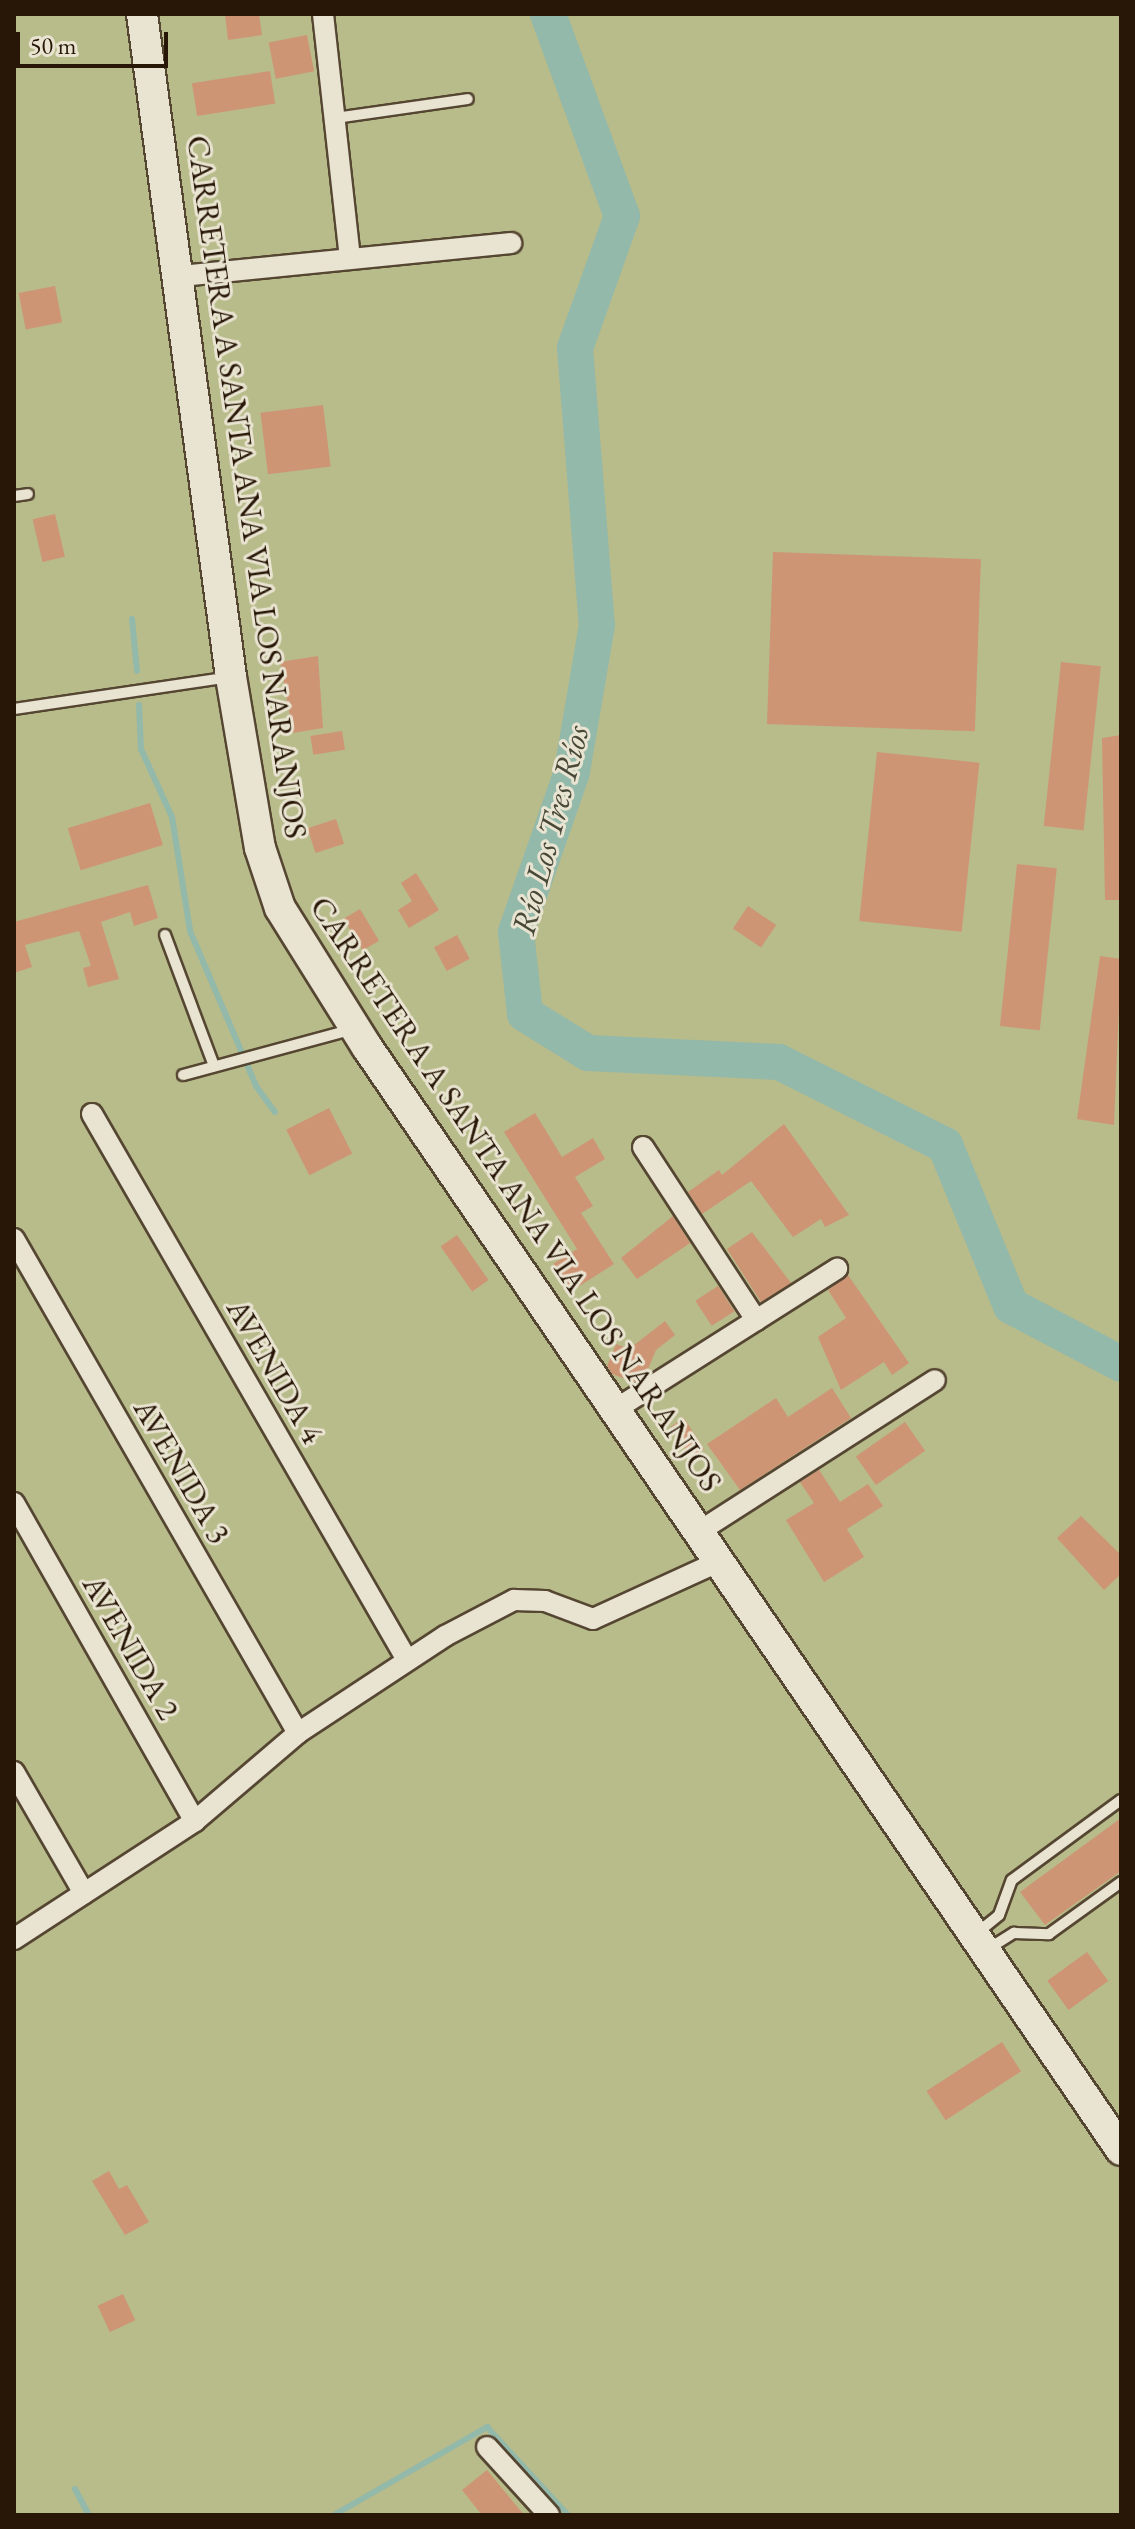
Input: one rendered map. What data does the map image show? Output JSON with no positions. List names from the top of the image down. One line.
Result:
{"streets":{"main road":["CARRETERA A SANTA ANA VIA LOS NARANJOS"],"street":["AVENIDA 4","AVENIDA 3","AVENIDA 2"]},"water":["Río Los Tres Ríos"],"scale_bar":"50 m"}
